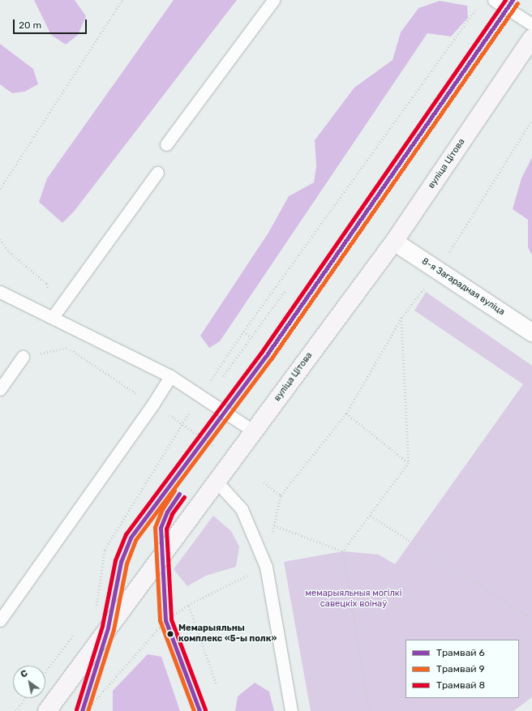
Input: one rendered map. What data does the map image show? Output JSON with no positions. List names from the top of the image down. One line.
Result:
{"streets":{"main road":["вуліца Цітова"],"street":["8-я Загарадная вуліца"]},"crossings":[["вуліца Цітова","8-я Загарадная вуліца"]],"parks":["мемарыяльныя могілкі савецкіх воінаў"],"places":["Мемарыяльны комплекс «5-ы полк»"],"lines":["tram line 6","tram line 8","tram line 9"],"legend":["Трамвай 6","Трамвай 9","Трамвай 8"],"scale_bar":"20 m","north":"top left"}
